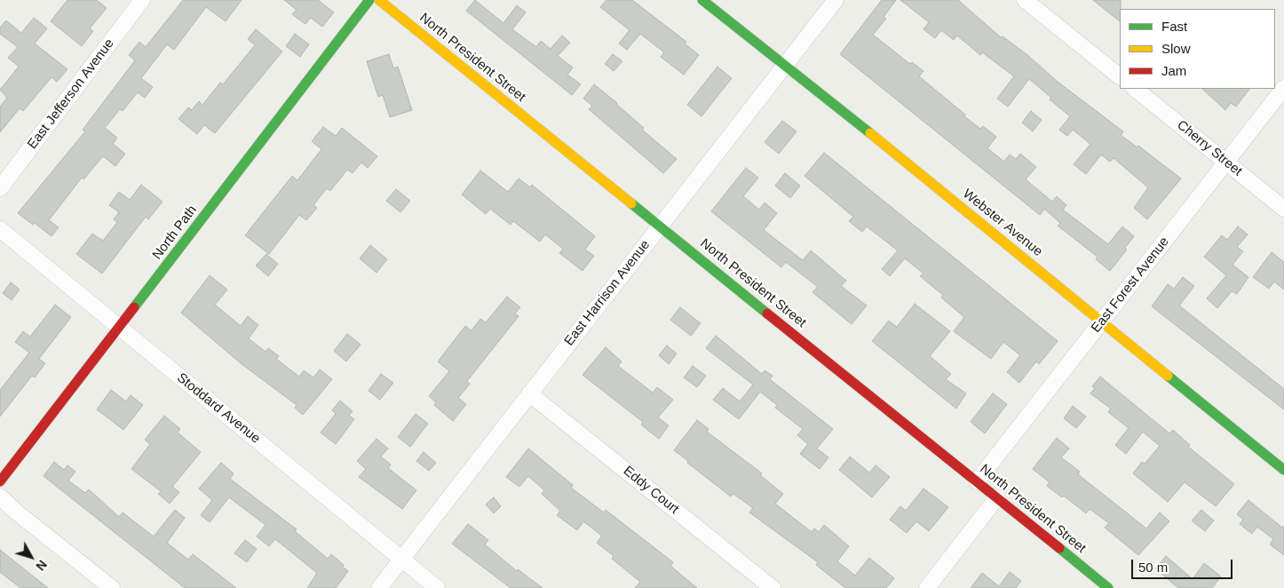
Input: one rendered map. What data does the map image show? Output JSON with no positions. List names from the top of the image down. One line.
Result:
{"streets":{"street":["North President Street","East Jefferson Avenue","Cherry Street","Webster Avenue","North Path","East Forest Avenue","East Harrison Avenue","Stoddard Avenue","Eddy Court"]},"crossings":[["North President Street","East Forest Avenue"],["North President Street","East Harrison Avenue"],["Cherry Street","East Forest Avenue"],["Webster Avenue","East Forest Avenue"],["Webster Avenue","East Harrison Avenue"],["North Path","Stoddard Avenue"],["East Harrison Avenue","Stoddard Avenue"],["East Harrison Avenue","Eddy Court"]],"legend":["Fast","Slow","Jam"],"scale_bar":"50 m","north":"bottom right"}
